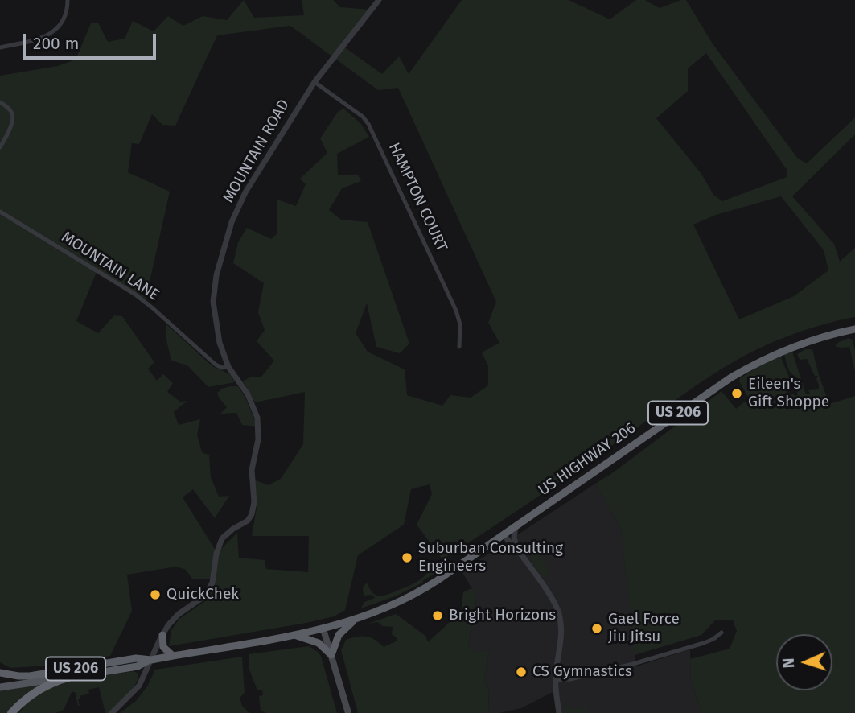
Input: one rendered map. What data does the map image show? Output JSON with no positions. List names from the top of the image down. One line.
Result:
{"streets":{"highway":["US 206","US HIGHWAY 206"],"street":["MOUNTAIN ROAD","HAMPTON COURT","MOUNTAIN LANE"]},"crossings":[["MOUNTAIN ROAD","HAMPTON COURT"],["MOUNTAIN ROAD","MOUNTAIN LANE"],["MOUNTAIN ROAD","US 206"],["US 206","US HIGHWAY 206"]],"places":["Eileen's Gift Shoppe","Suburban Consulting Engineers","QuickChek","Bright Horizons","Gael Force Jiu Jitsu","CS Gymnastics"],"scale_bar":"200 m","north":"left"}
